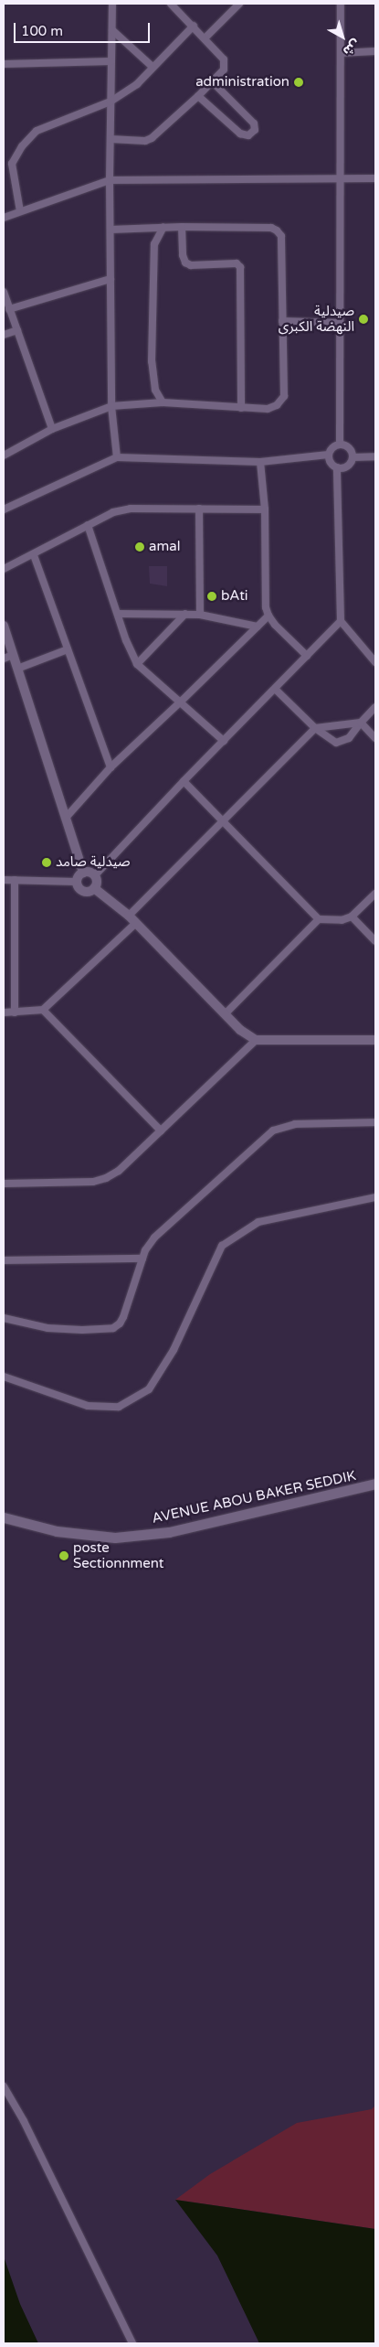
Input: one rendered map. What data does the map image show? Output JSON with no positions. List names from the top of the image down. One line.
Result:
{"streets":{"main road":["AVENUE ABOU BAKER SEDDIK"]},"places":["administration","صيدلية النهضة الكبرى","amal","bAti","صيدلية صامد","poste Sectionnment"],"scale_bar":"100 m","north":"bottom right"}
